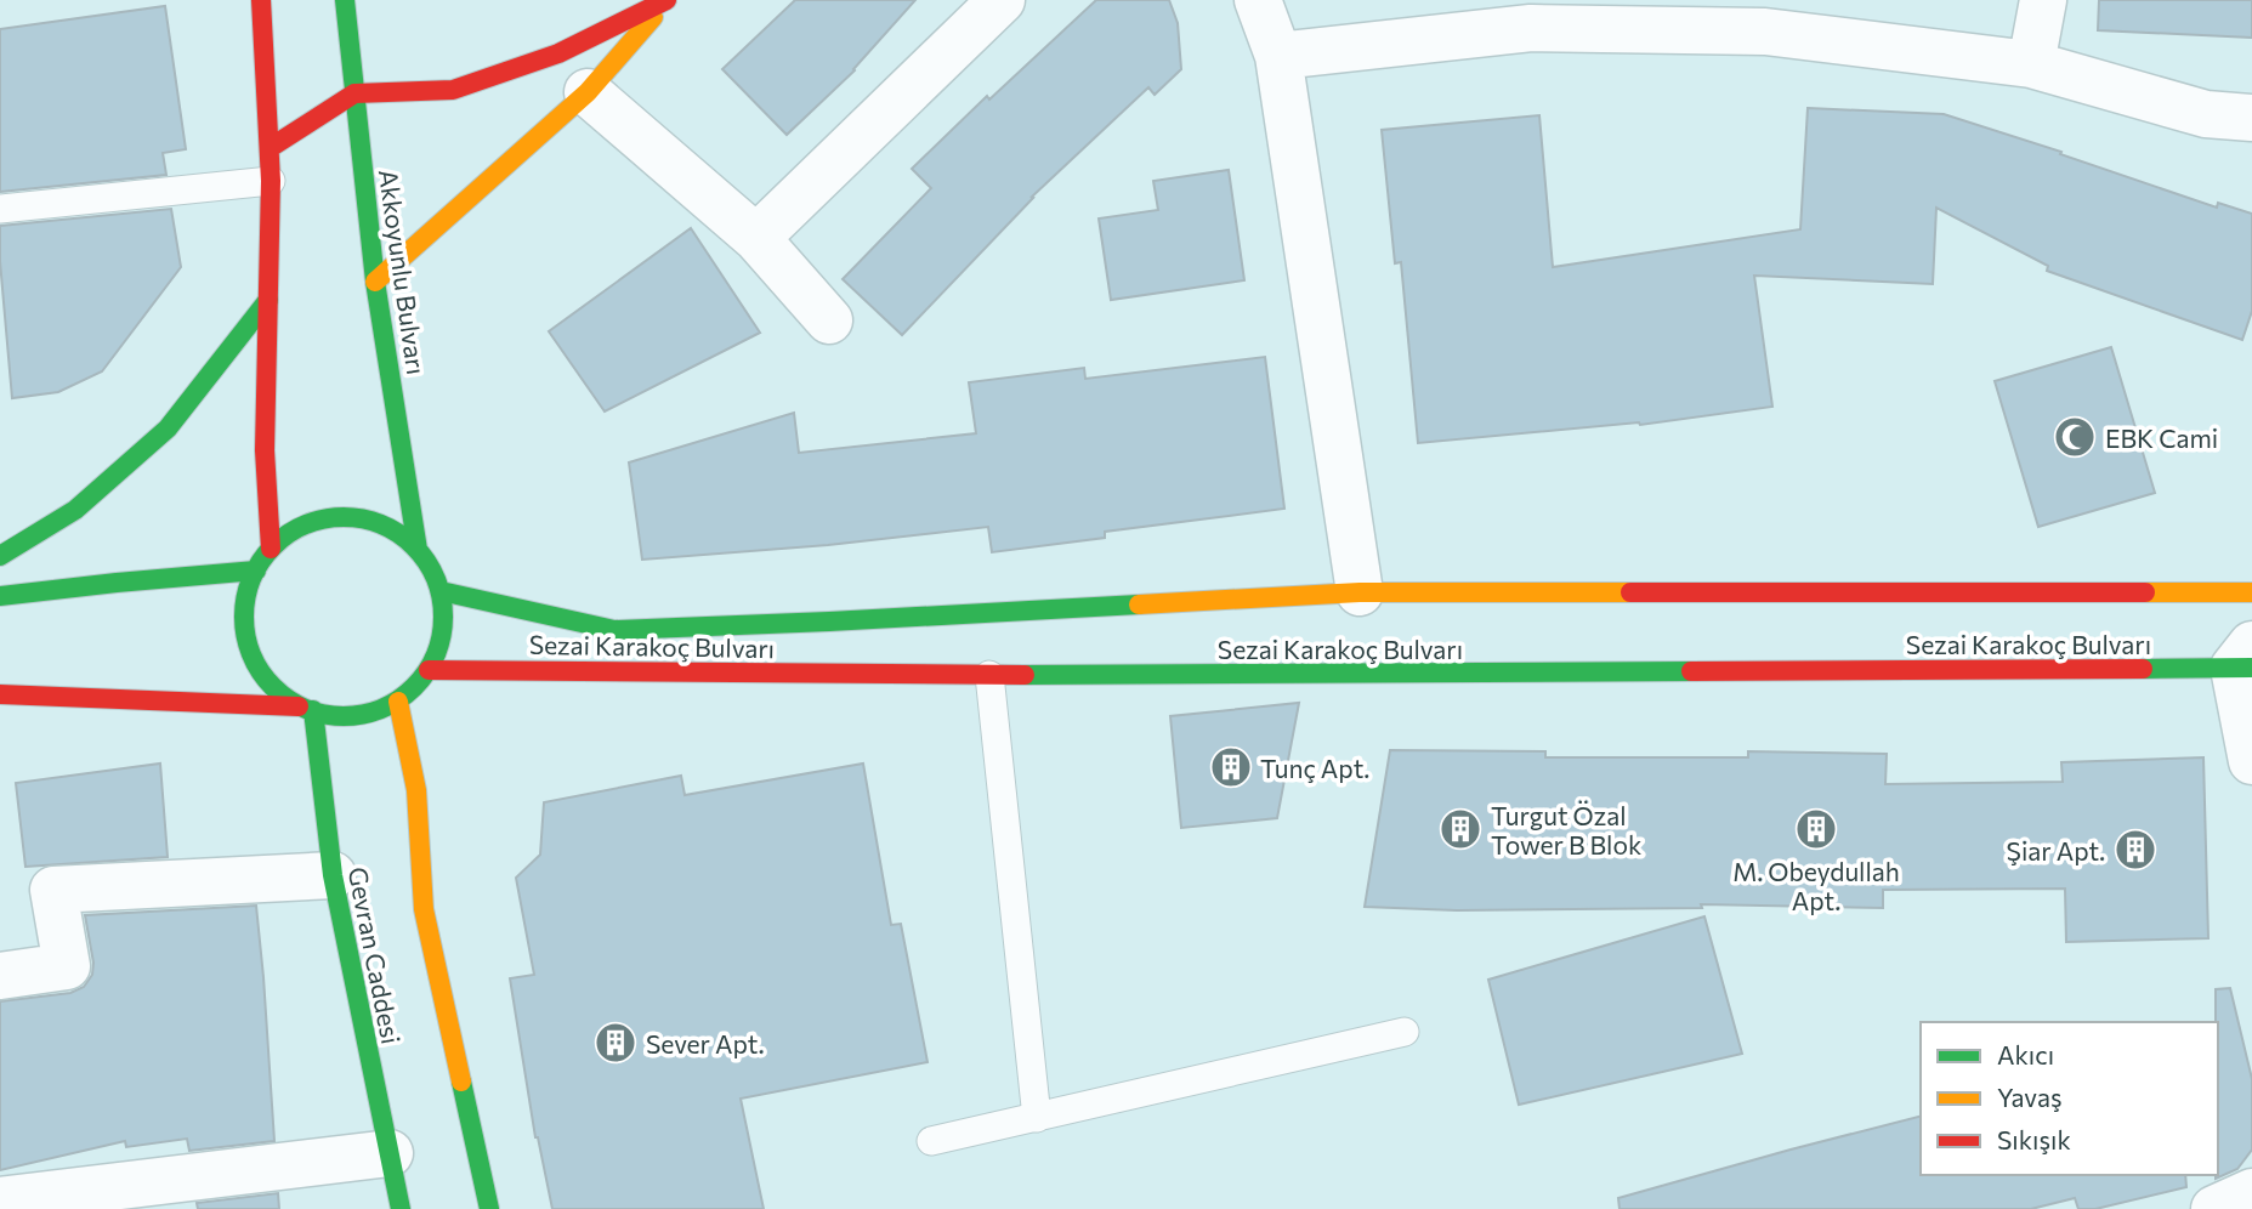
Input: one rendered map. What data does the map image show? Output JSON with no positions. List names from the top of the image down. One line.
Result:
{"streets":{"main road":["Akkoyunlu Bulvarı","Sezai Karakoç Bulvarı","Gevran Caddesi"]},"crossings":[["Akkoyunlu Bulvarı","Sezai Karakoç Bulvarı"],["Akkoyunlu Bulvarı","Gevran Caddesi"],["Sezai Karakoç Bulvarı","Gevran Caddesi"]],"places":{"mosque":["EBK Cami"],"building":["Tunç Apt.","Turgut Özal Tower B Blok","M. Obeydullah Apt.","Şiar Apt.","Sever Apt."]},"legend":["Akıcı","Yavaş","Sıkışık"]}
